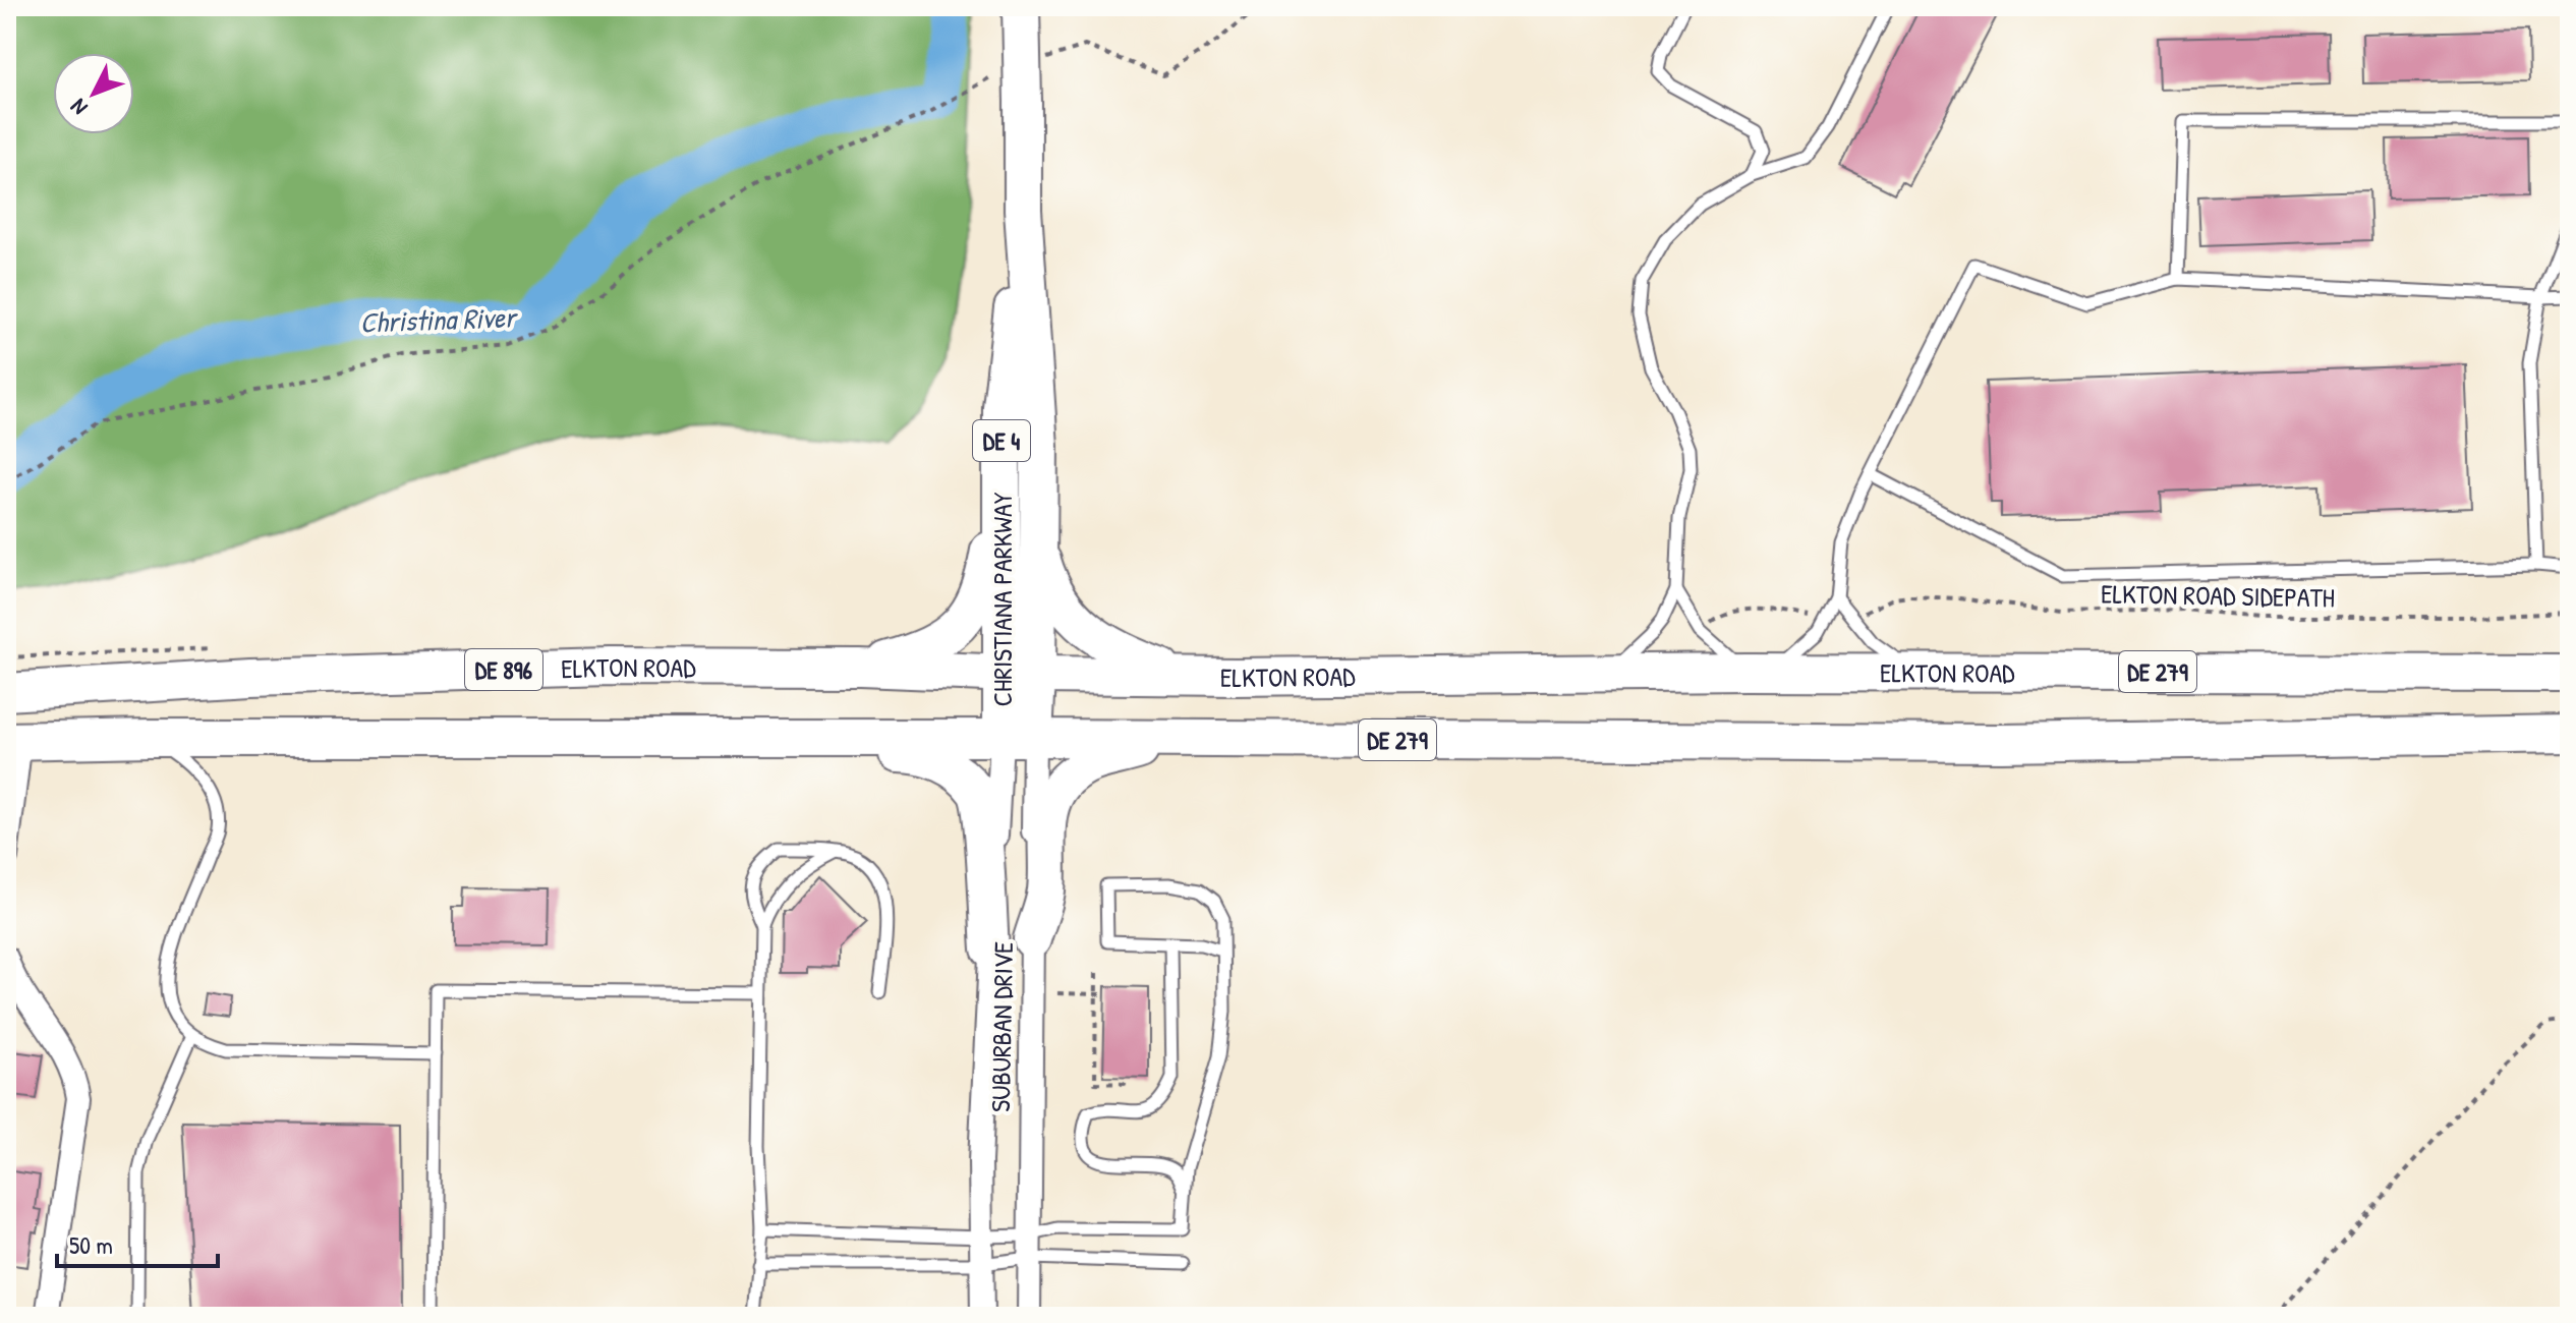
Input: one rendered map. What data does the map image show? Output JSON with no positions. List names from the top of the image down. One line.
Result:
{"streets":{"main road":["DE 4","CHRISTIANA PARKWAY","ELKTON ROAD","DE 896","DE 279"],"street":["SUBURBAN DRIVE"],"path":["ELKTON ROAD SIDEPATH"]},"crossings":[["DE 4","CHRISTIANA PARKWAY"],["CHRISTIANA PARKWAY","ELKTON ROAD"],["CHRISTIANA PARKWAY","DE 279"],["CHRISTIANA PARKWAY","SUBURBAN DRIVE"],["DE 279","SUBURBAN DRIVE"]],"water":["Christina River"],"scale_bar":"50 m","north":"bottom left"}
